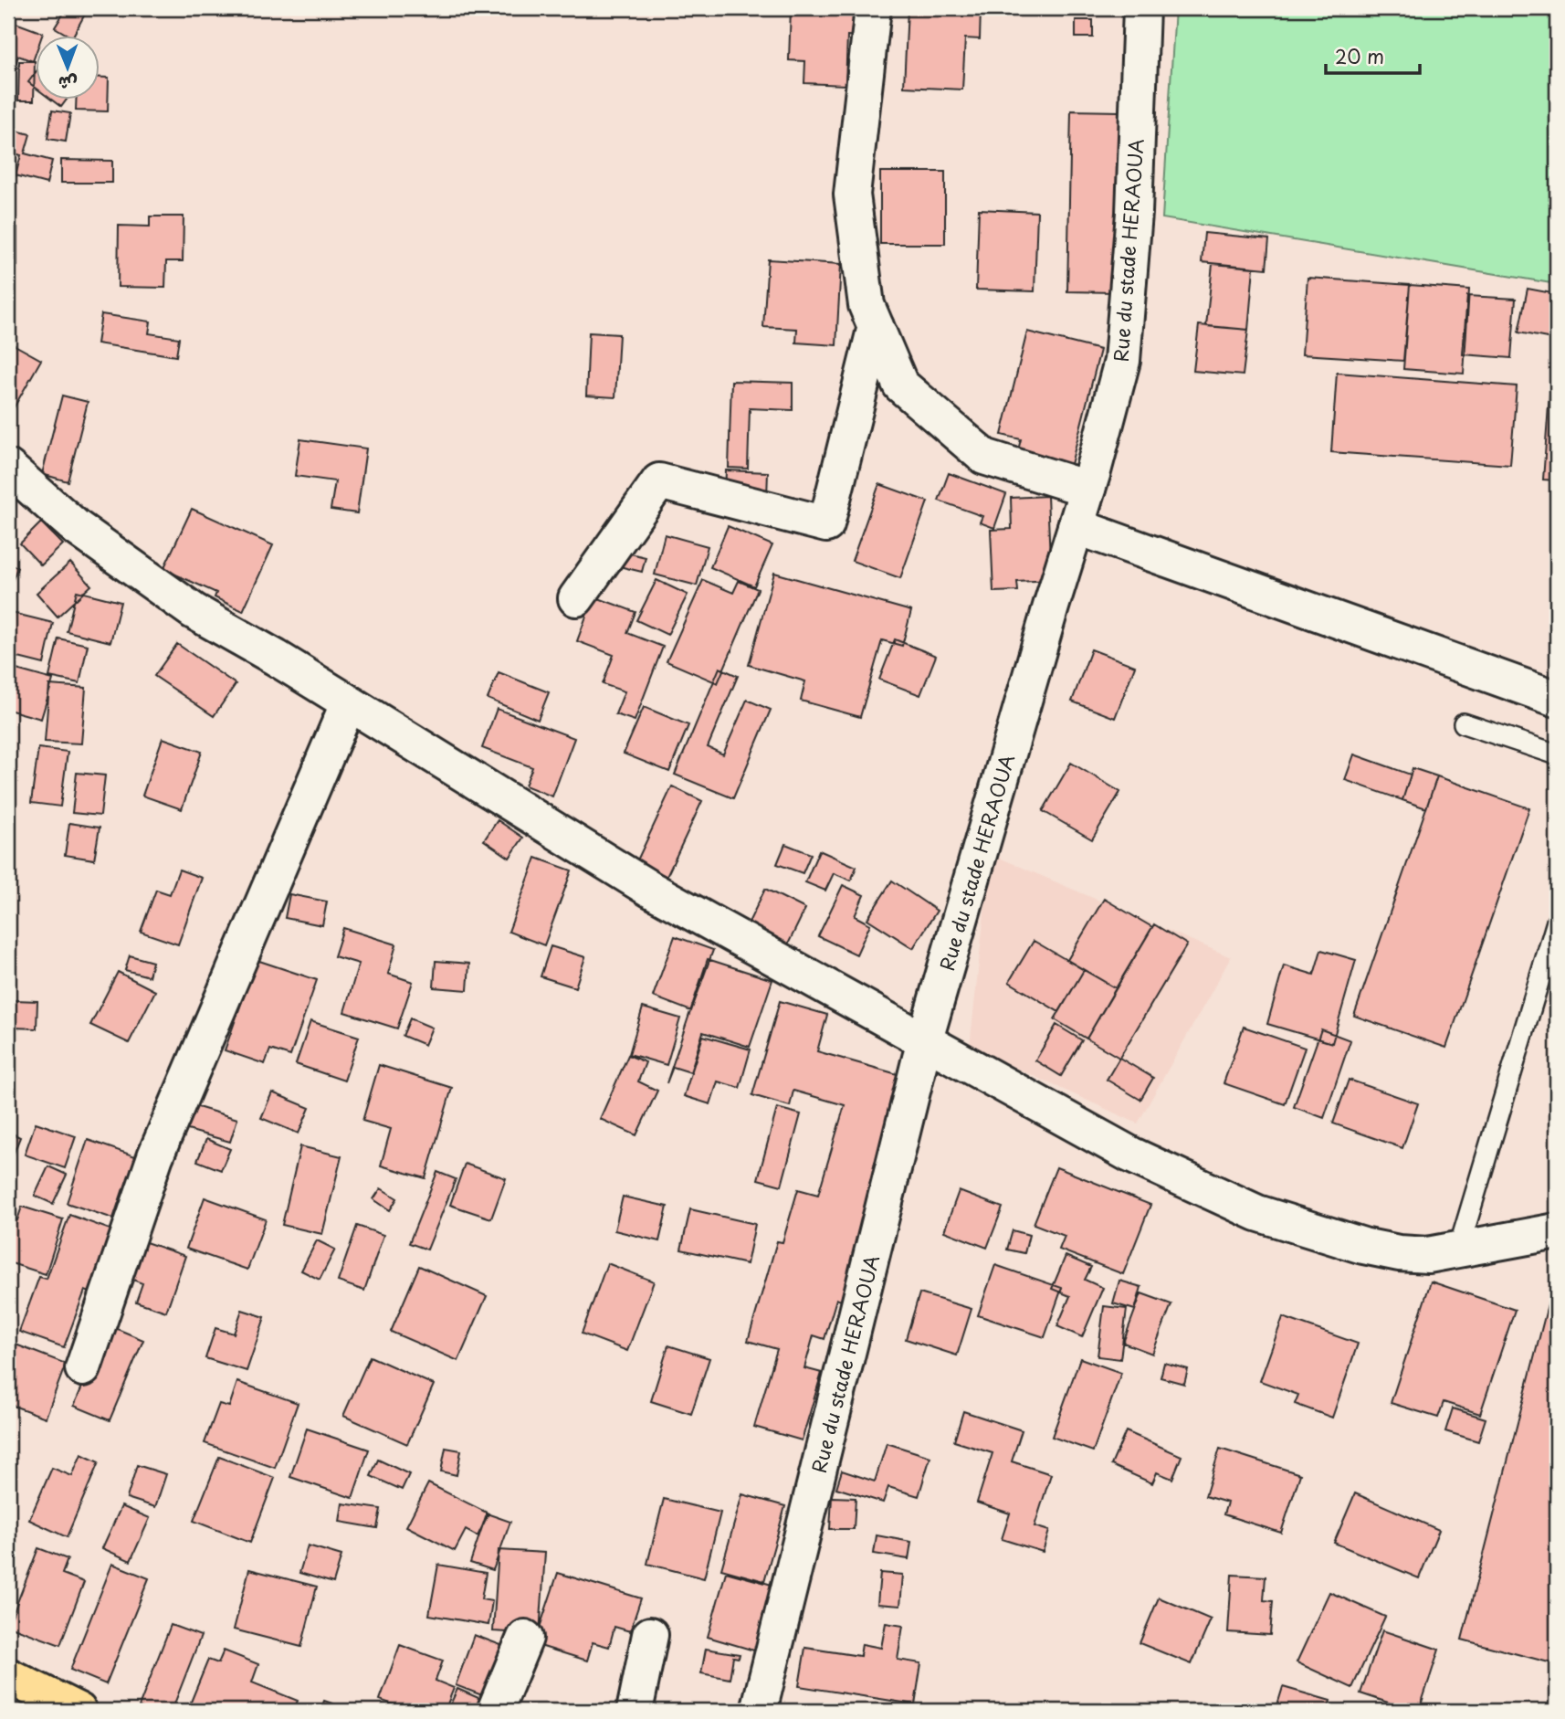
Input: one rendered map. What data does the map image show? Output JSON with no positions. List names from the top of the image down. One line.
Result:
{"streets":{"street":["Rue du stade HERAOUA"]},"scale_bar":"20 m","north":"bottom"}
